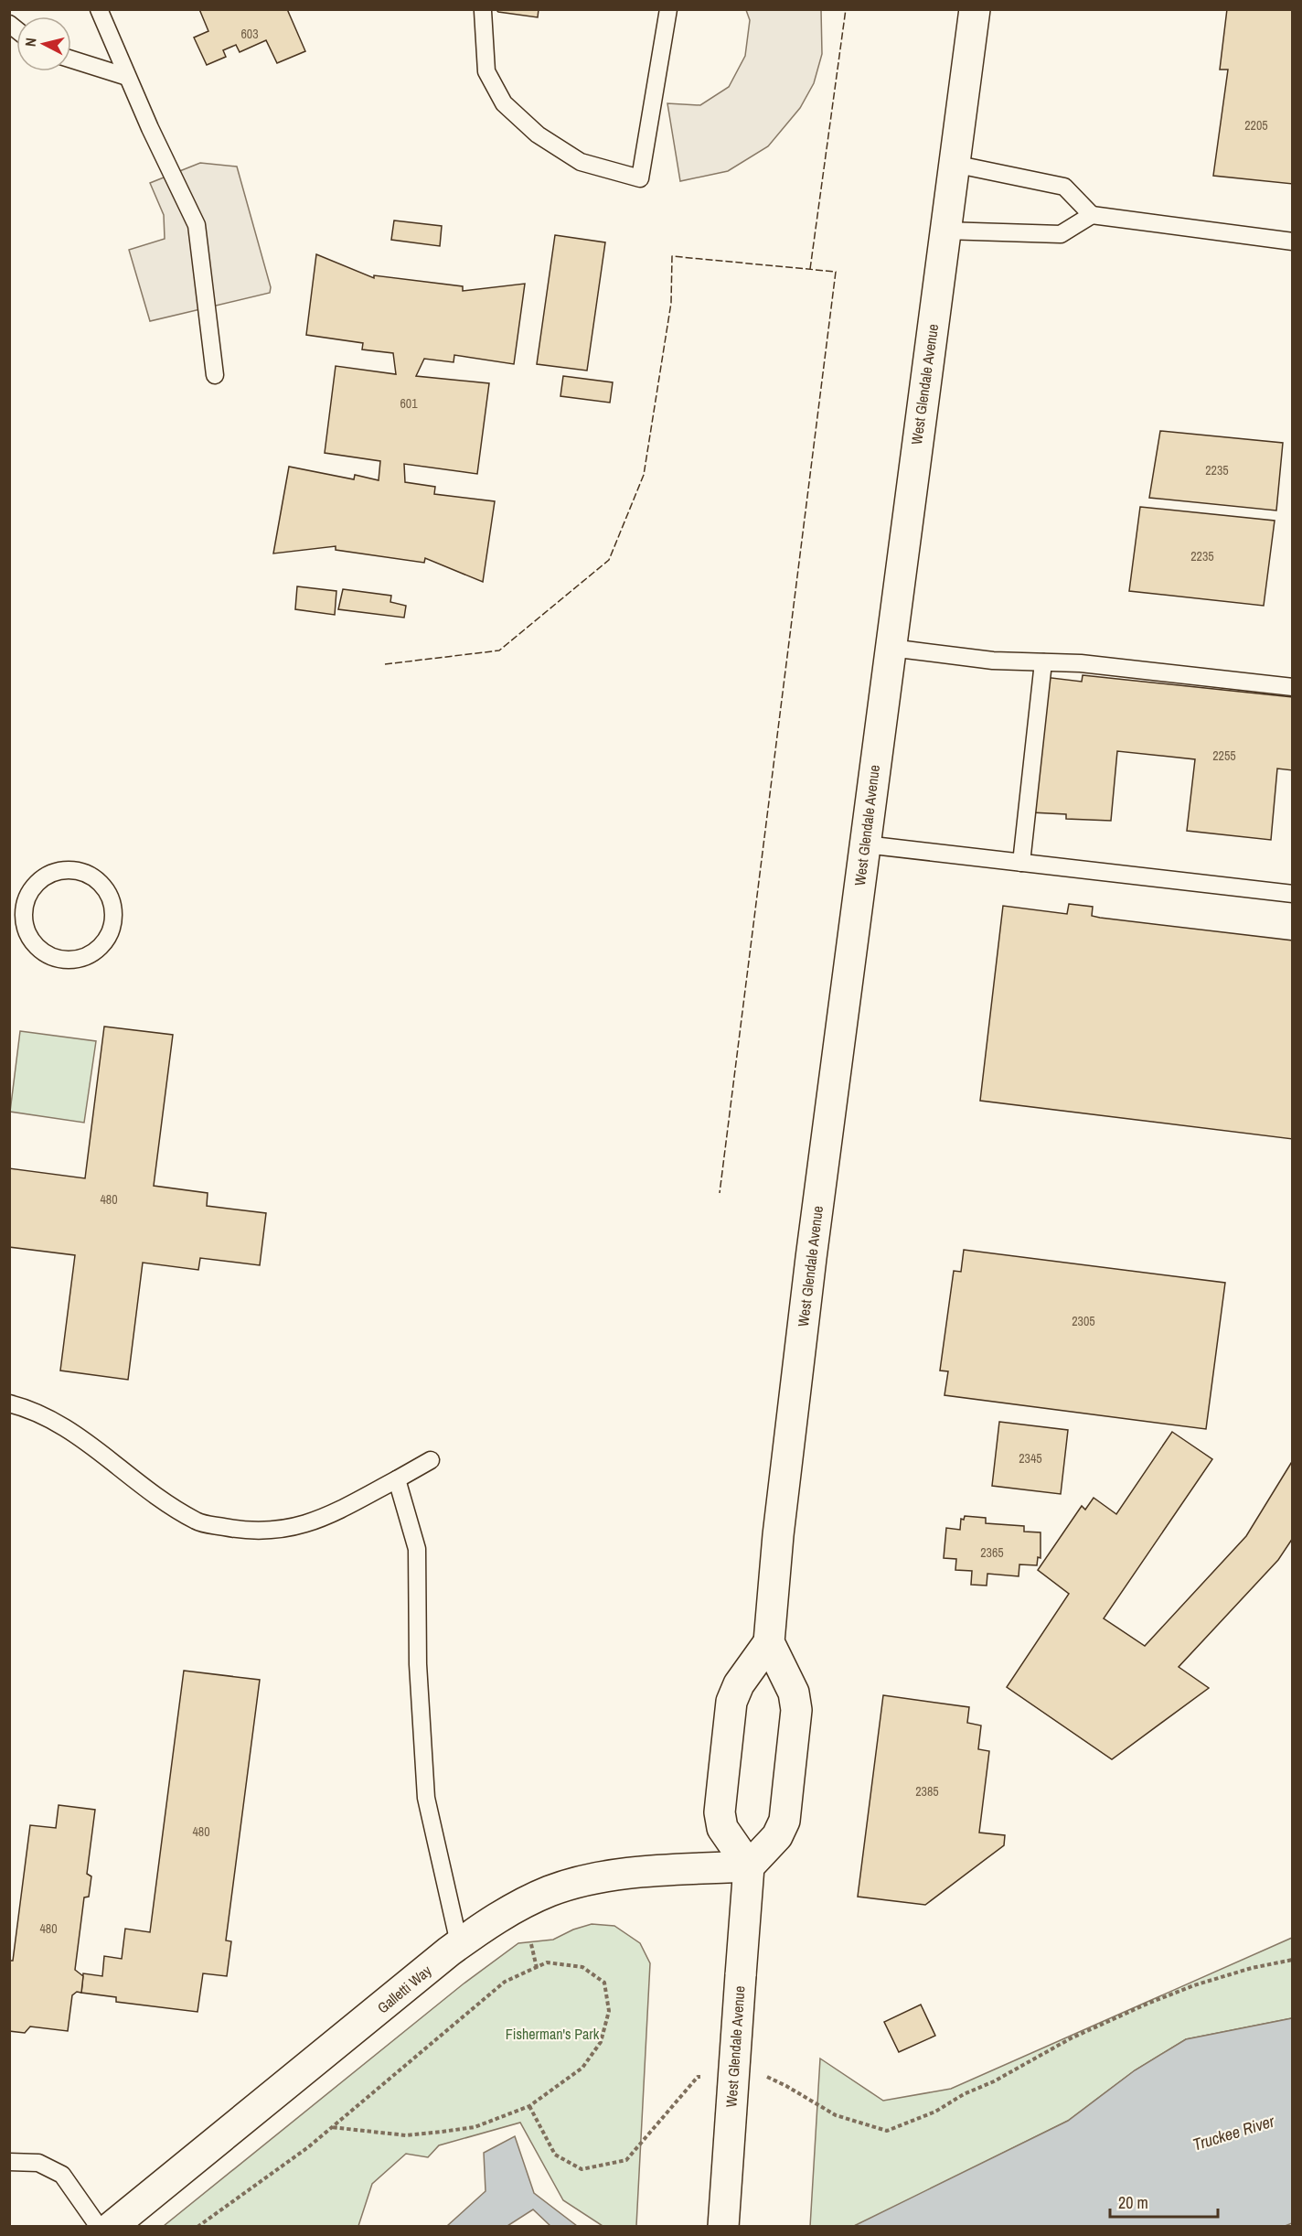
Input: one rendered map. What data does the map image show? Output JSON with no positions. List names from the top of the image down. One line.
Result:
{"streets":{"main road":["West Glendale Avenue","Galletti Way"]},"crossings":[["West Glendale Avenue","Galletti Way"]],"water":["Truckee River"],"parks":["Fisherman's Park"],"house_numbers":["603","2205","601","2235","2235","2255","480","2305","2345","2365","2385","480","480"],"scale_bar":"20 m","north":"left"}
